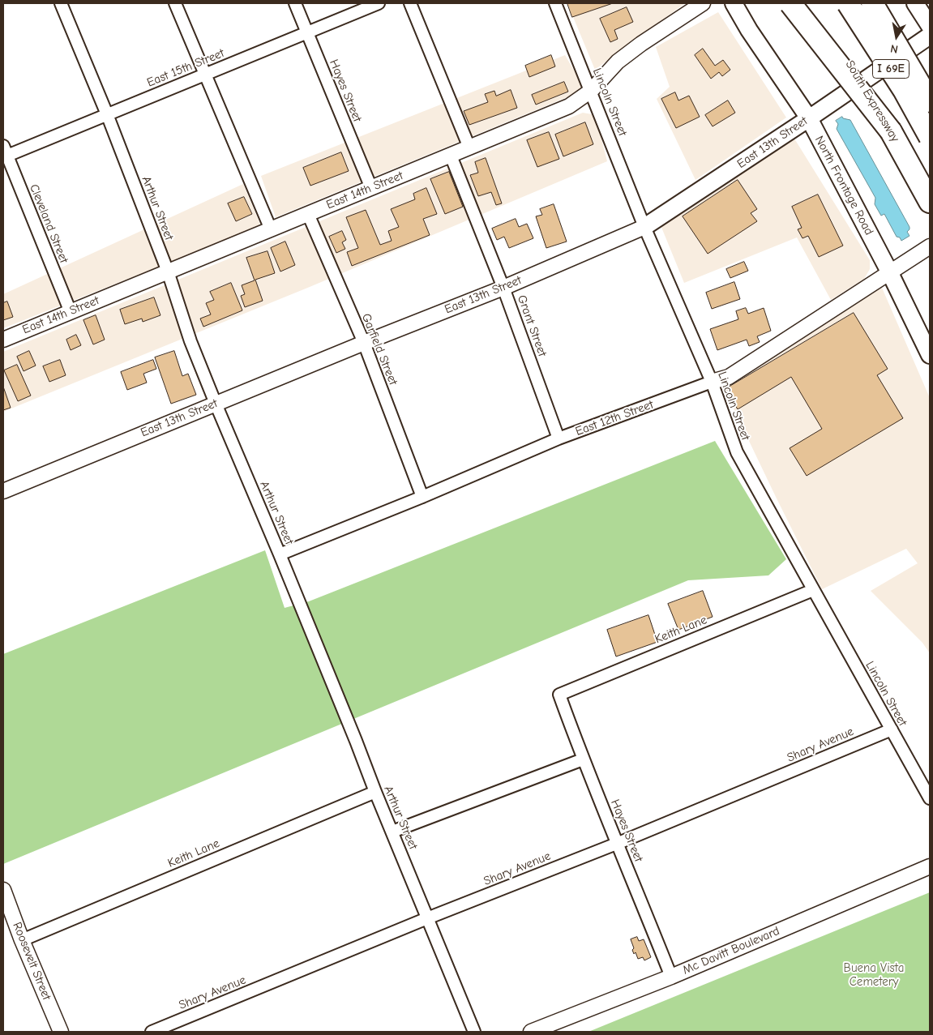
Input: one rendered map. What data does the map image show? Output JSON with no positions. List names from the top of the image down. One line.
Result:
{"streets":{"highway":["I 69E","South Expressway"],"main road":["East 13th Street","North Frontage Road"],"street":["East 15th Street","Hayes Street","Lincoln Street","East 14th Street","Arthur Street","Cleveland Street","Grant Street","Garfield Street","East 12th Street","Keith Lane","Shary Avenue","Mc Davitt Boulevard","Roosevelt Street"]},"crossings":[["East 15th Street","Hayes Street"],["East 15th Street","Arthur Street"],["East 15th Street","Cleveland Street"],["Hayes Street","East 14th Street"],["Hayes Street","Keith Lane"],["Hayes Street","Shary Avenue"],["Hayes Street","Mc Davitt Boulevard"],["Lincoln Street","East 13th Street"],["Lincoln Street","East 14th Street"],["Lincoln Street","East 12th Street"],["Lincoln Street","Keith Lane"],["Lincoln Street","Shary Avenue"],["East 13th Street","North Frontage Road"],["East 13th Street","Arthur Street"],["East 13th Street","Grant Street"],["East 13th Street","Garfield Street"],["North Frontage Road","East 12th Street"],["East 14th Street","Arthur Street"],["East 14th Street","Cleveland Street"],["East 14th Street","Grant Street"],["East 14th Street","Garfield Street"],["Arthur Street","East 12th Street"],["Arthur Street","Keith Lane"],["Arthur Street","Shary Avenue"],["Grant Street","East 12th Street"],["Garfield Street","East 12th Street"],["Keith Lane","Roosevelt Street"]],"parks":["Buena Vista Cemetery"],"north":"bottom"}
